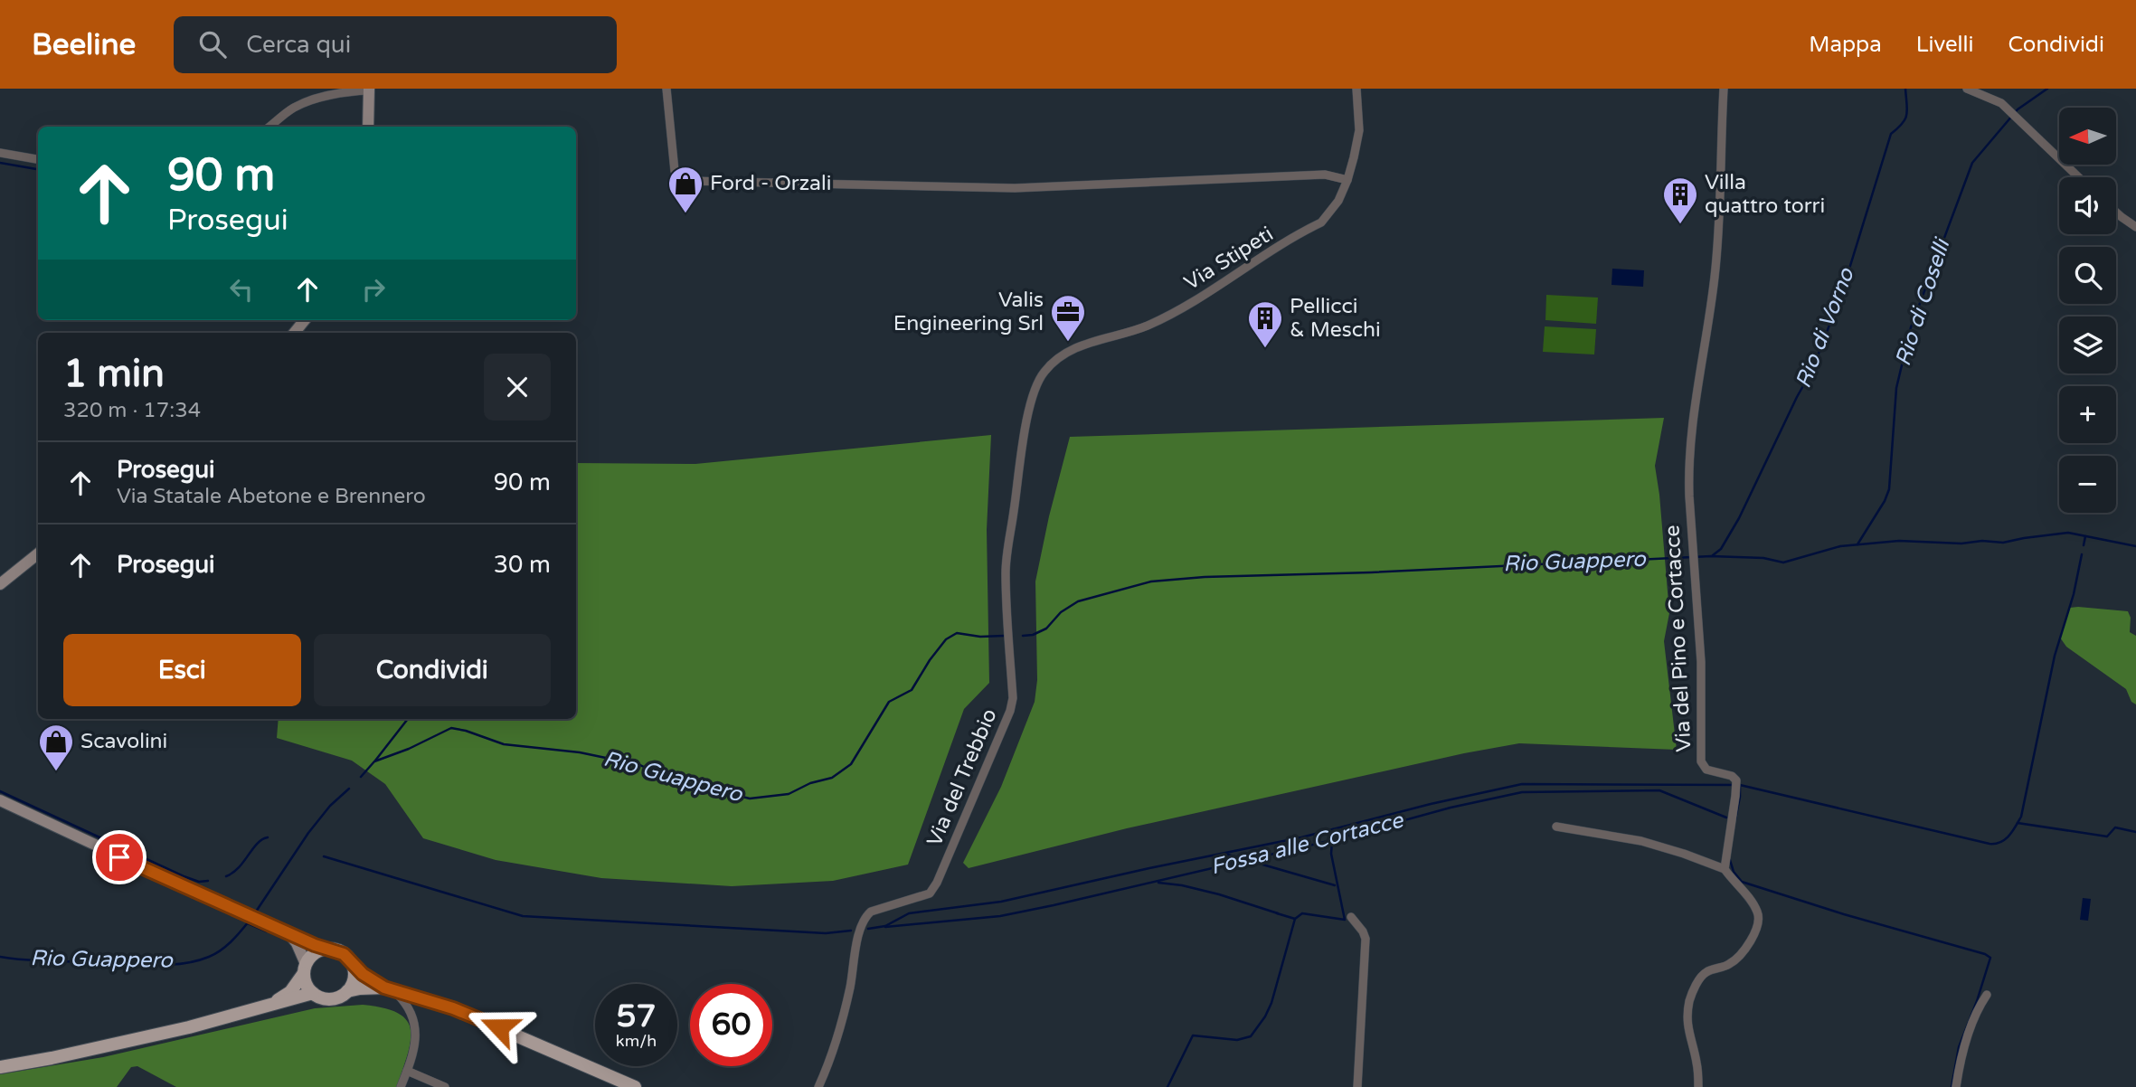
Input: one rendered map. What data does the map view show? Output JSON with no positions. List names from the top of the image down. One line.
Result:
{"streets":{"street":["Via Stipeti","Via del Pino e Cortacce","Via del Trebbio"]},"crossings":[["Via Stipeti","Via del Trebbio"]],"water":["Rio di Coselli","Rio di Vorno","Rio Guappero","Fossa alle Cortacce"],"places":{"shop":["Ford - Orzali","Scavolini"],"building":["Villa quattro torri","Pellicci & Meschi"],"office":["Valis Engineering Srl"]},"north":"left","page":{"header":"Beeline","search":"Cerca qui","nav":["Mappa","Livelli","Condividi"],"map_buttons":["+","−"],"turn":["90 m","Prosegui"],"heading":["1 min","320 m · 17:34"],"list":[{"name":"Prosegui","note":"Via Statale Abetone e Brennero","value":"90 m"},{"name":"Prosegui","value":"30 m"}],"buttons":["Esci","Condividi"],"speed":"57 km/h","limit":"60"}}
